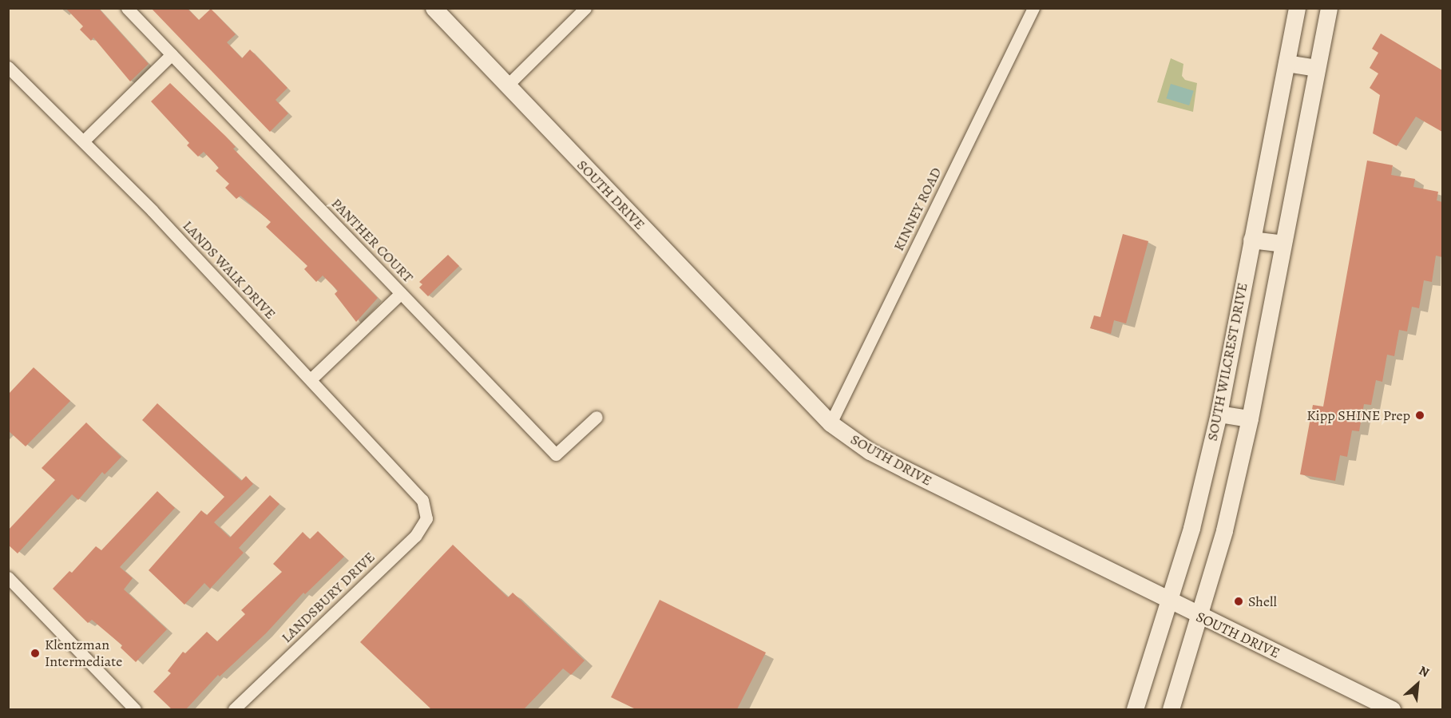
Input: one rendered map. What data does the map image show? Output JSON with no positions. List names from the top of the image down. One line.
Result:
{"streets":{"main road":["SOUTH DRIVE","SOUTH WILCREST DRIVE"],"street":["KINNEY ROAD","PANTHER COURT","LANDS WALK DRIVE","LANDSBURY DRIVE"]},"crossings":[["SOUTH DRIVE","KINNEY ROAD"],["SOUTH DRIVE","SOUTH WILCREST DRIVE"],["LANDS WALK DRIVE","LANDSBURY DRIVE"]],"places":["Kipp SHINE Prep","Shell","Klentzman Intermediate"],"north":"top right"}
